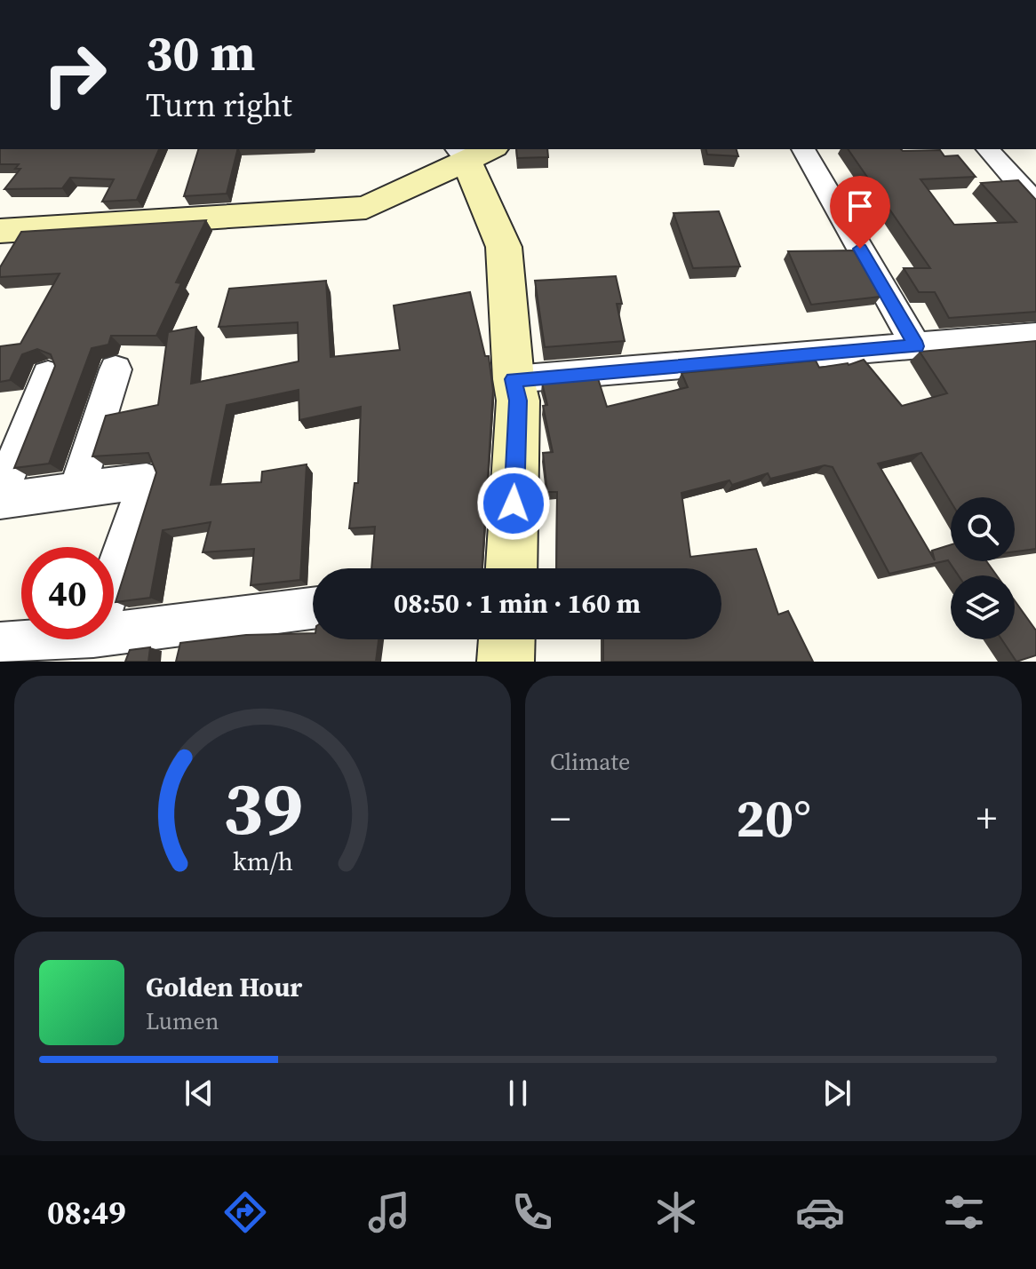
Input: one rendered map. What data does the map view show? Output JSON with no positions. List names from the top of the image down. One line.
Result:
{"page":{"turn":["30 m","Turn right"],"limit":"40","trip":"08:50 · 1 min · 160 m","tile":"Climate","heat":["−","20°","+"],"song":["Golden Hour","Lumen"],"tabs":"08:49","gauge":["39","km/h"]}}
